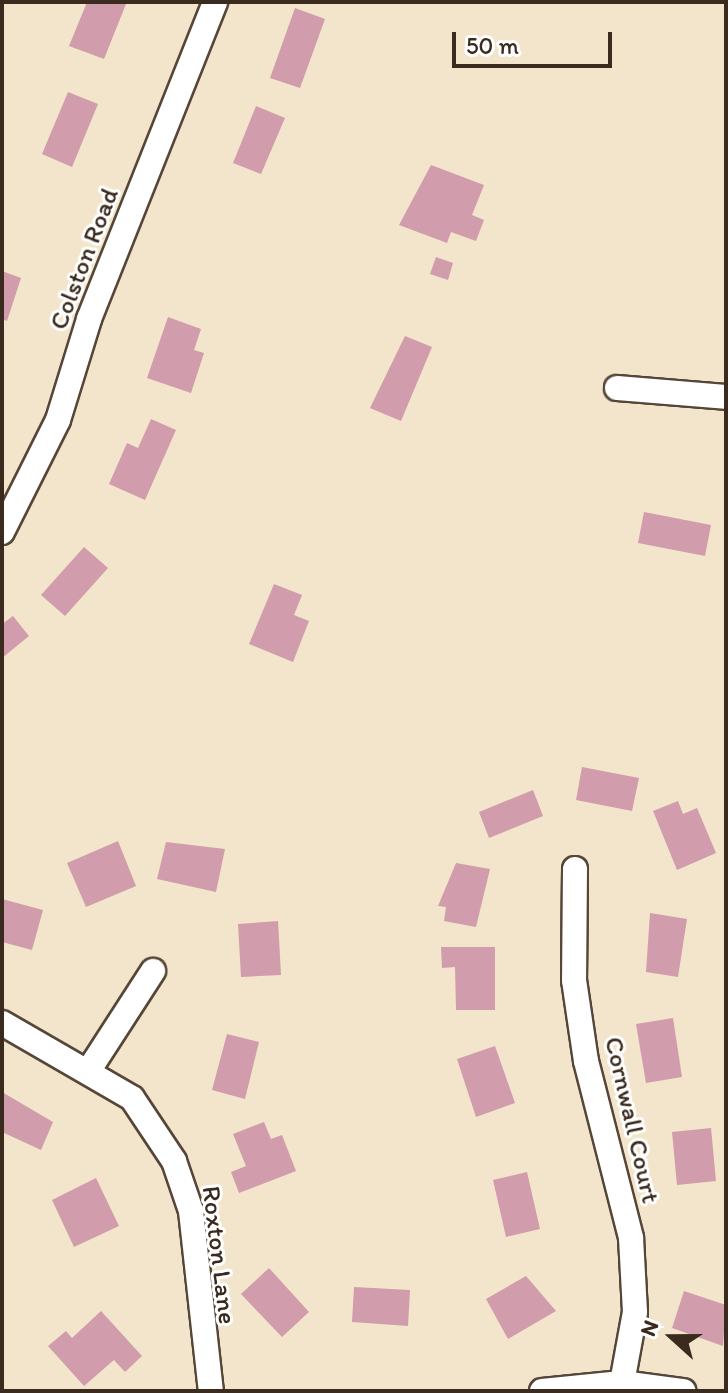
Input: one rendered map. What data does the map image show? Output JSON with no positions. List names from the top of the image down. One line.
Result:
{"streets":{"street":["Colston Road","Cornwall Court","Roxton Lane"]},"scale_bar":"50 m","north":"left"}
